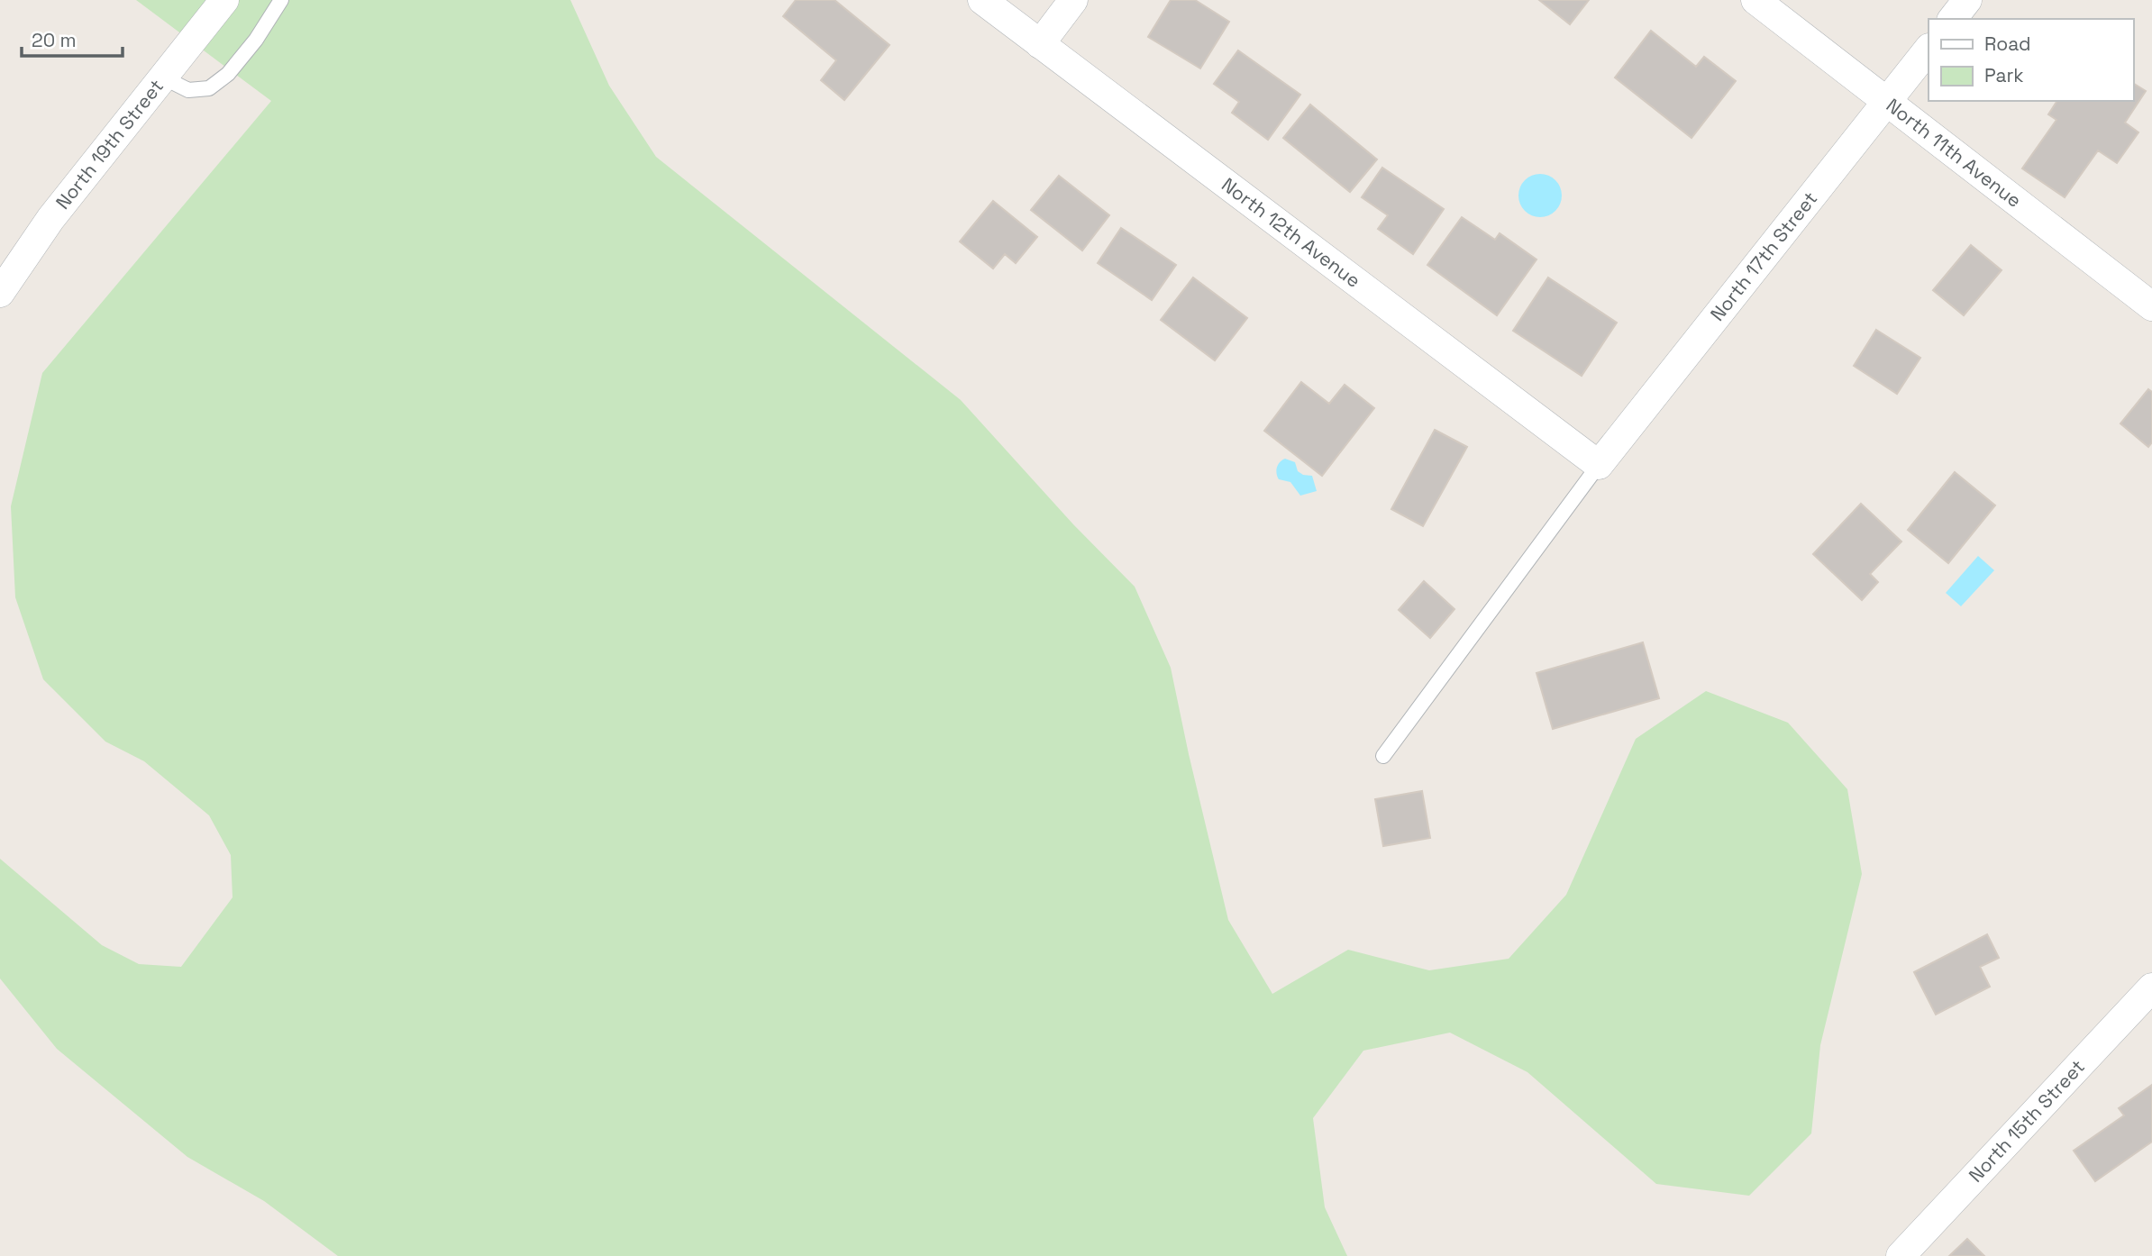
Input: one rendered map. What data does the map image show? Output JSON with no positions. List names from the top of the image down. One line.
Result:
{"streets":{"street":["North 19th Street","North 11th Avenue","North 12th Avenue","North 17th Street","North 15th Street"]},"crossings":[["North 11th Avenue","North 17th Street"],["North 12th Avenue","North 17th Street"]],"legend":["Road","Park"],"scale_bar":"20 m"}
